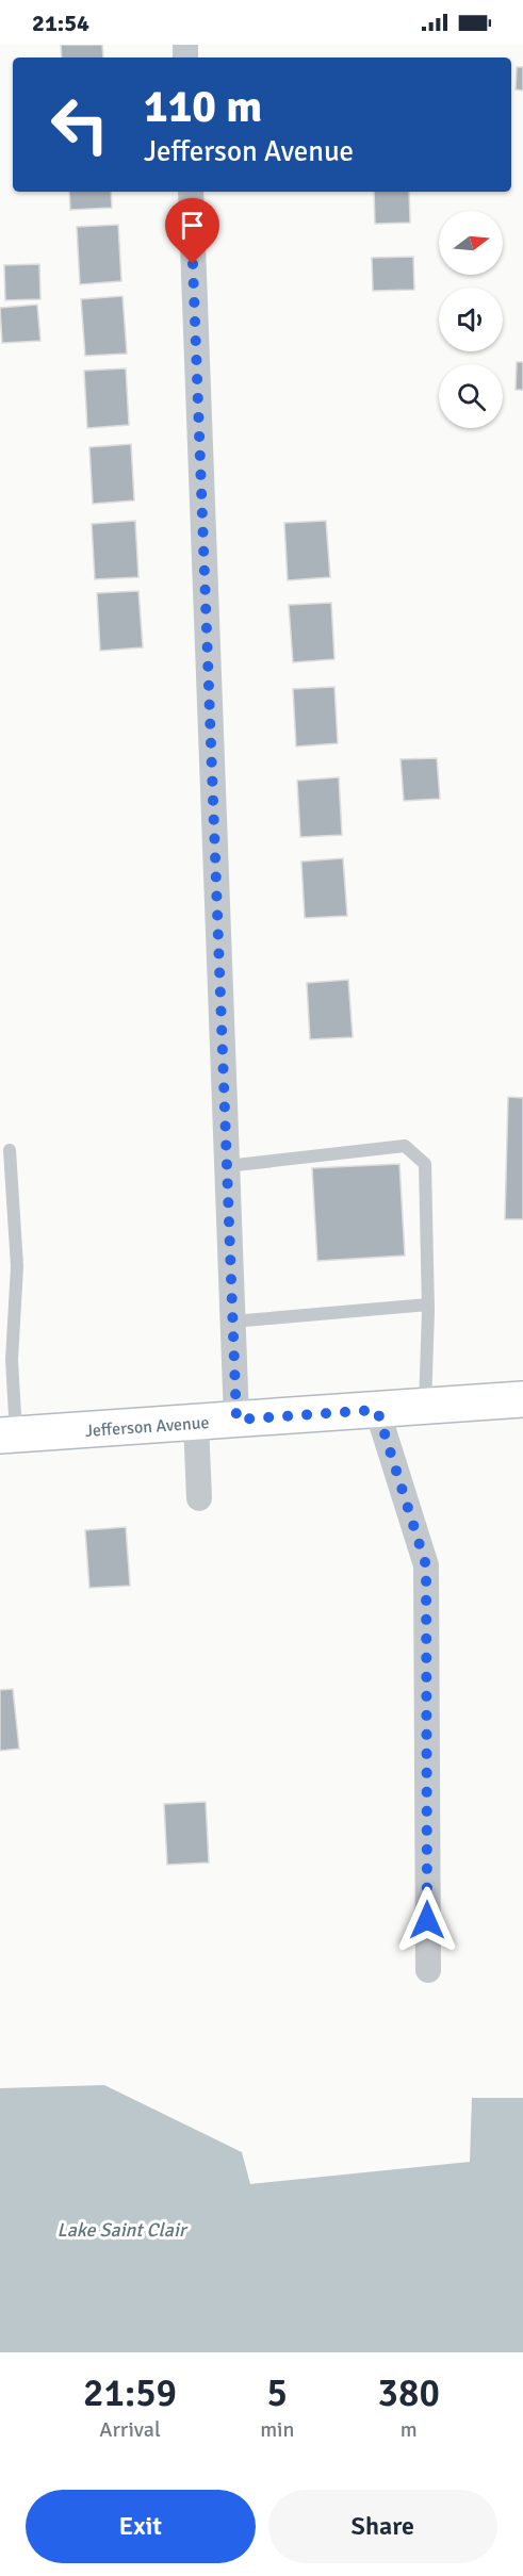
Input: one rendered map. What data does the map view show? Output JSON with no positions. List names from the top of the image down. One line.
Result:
{"streets":{"main road":["Jefferson Avenue"]},"water":["Lake Saint Clair"],"north":"right","page":{"status":"21:54","turn":["110 m","Jefferson Avenue"],"eta":["21:59","Arrival","5","min","380","m"],"buttons":["Exit","Share"]}}
